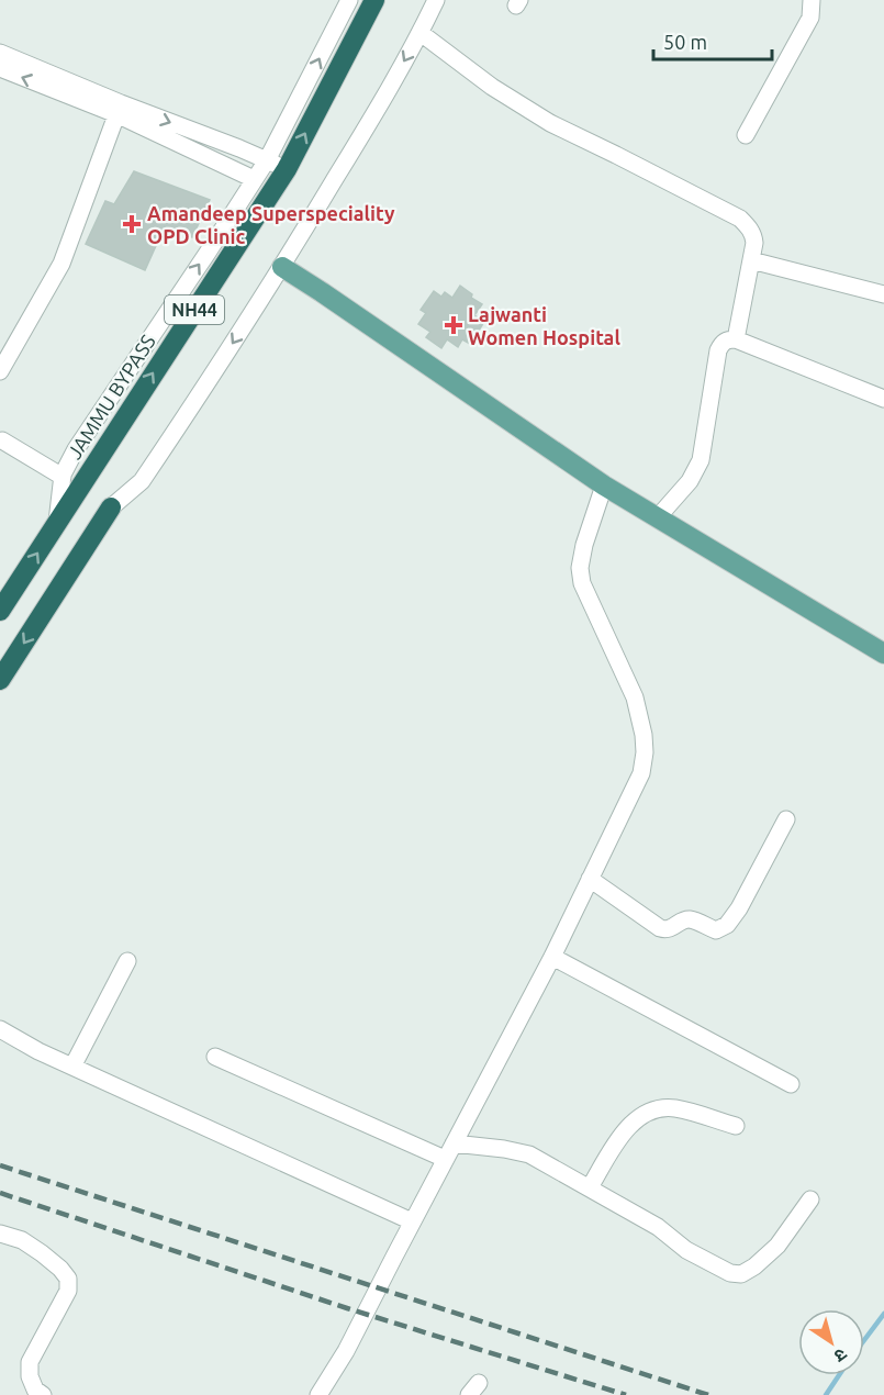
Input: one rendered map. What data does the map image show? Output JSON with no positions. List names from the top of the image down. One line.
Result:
{"streets":{"highway":["NH44","JAMMU BYPASS"]},"one_way":["JAMMU BYPASS"],"places":{"health":["Amandeep Superspeciality OPD Clinic","Lajwanti Women Hospital"]},"scale_bar":"50 m","north":"bottom right"}
